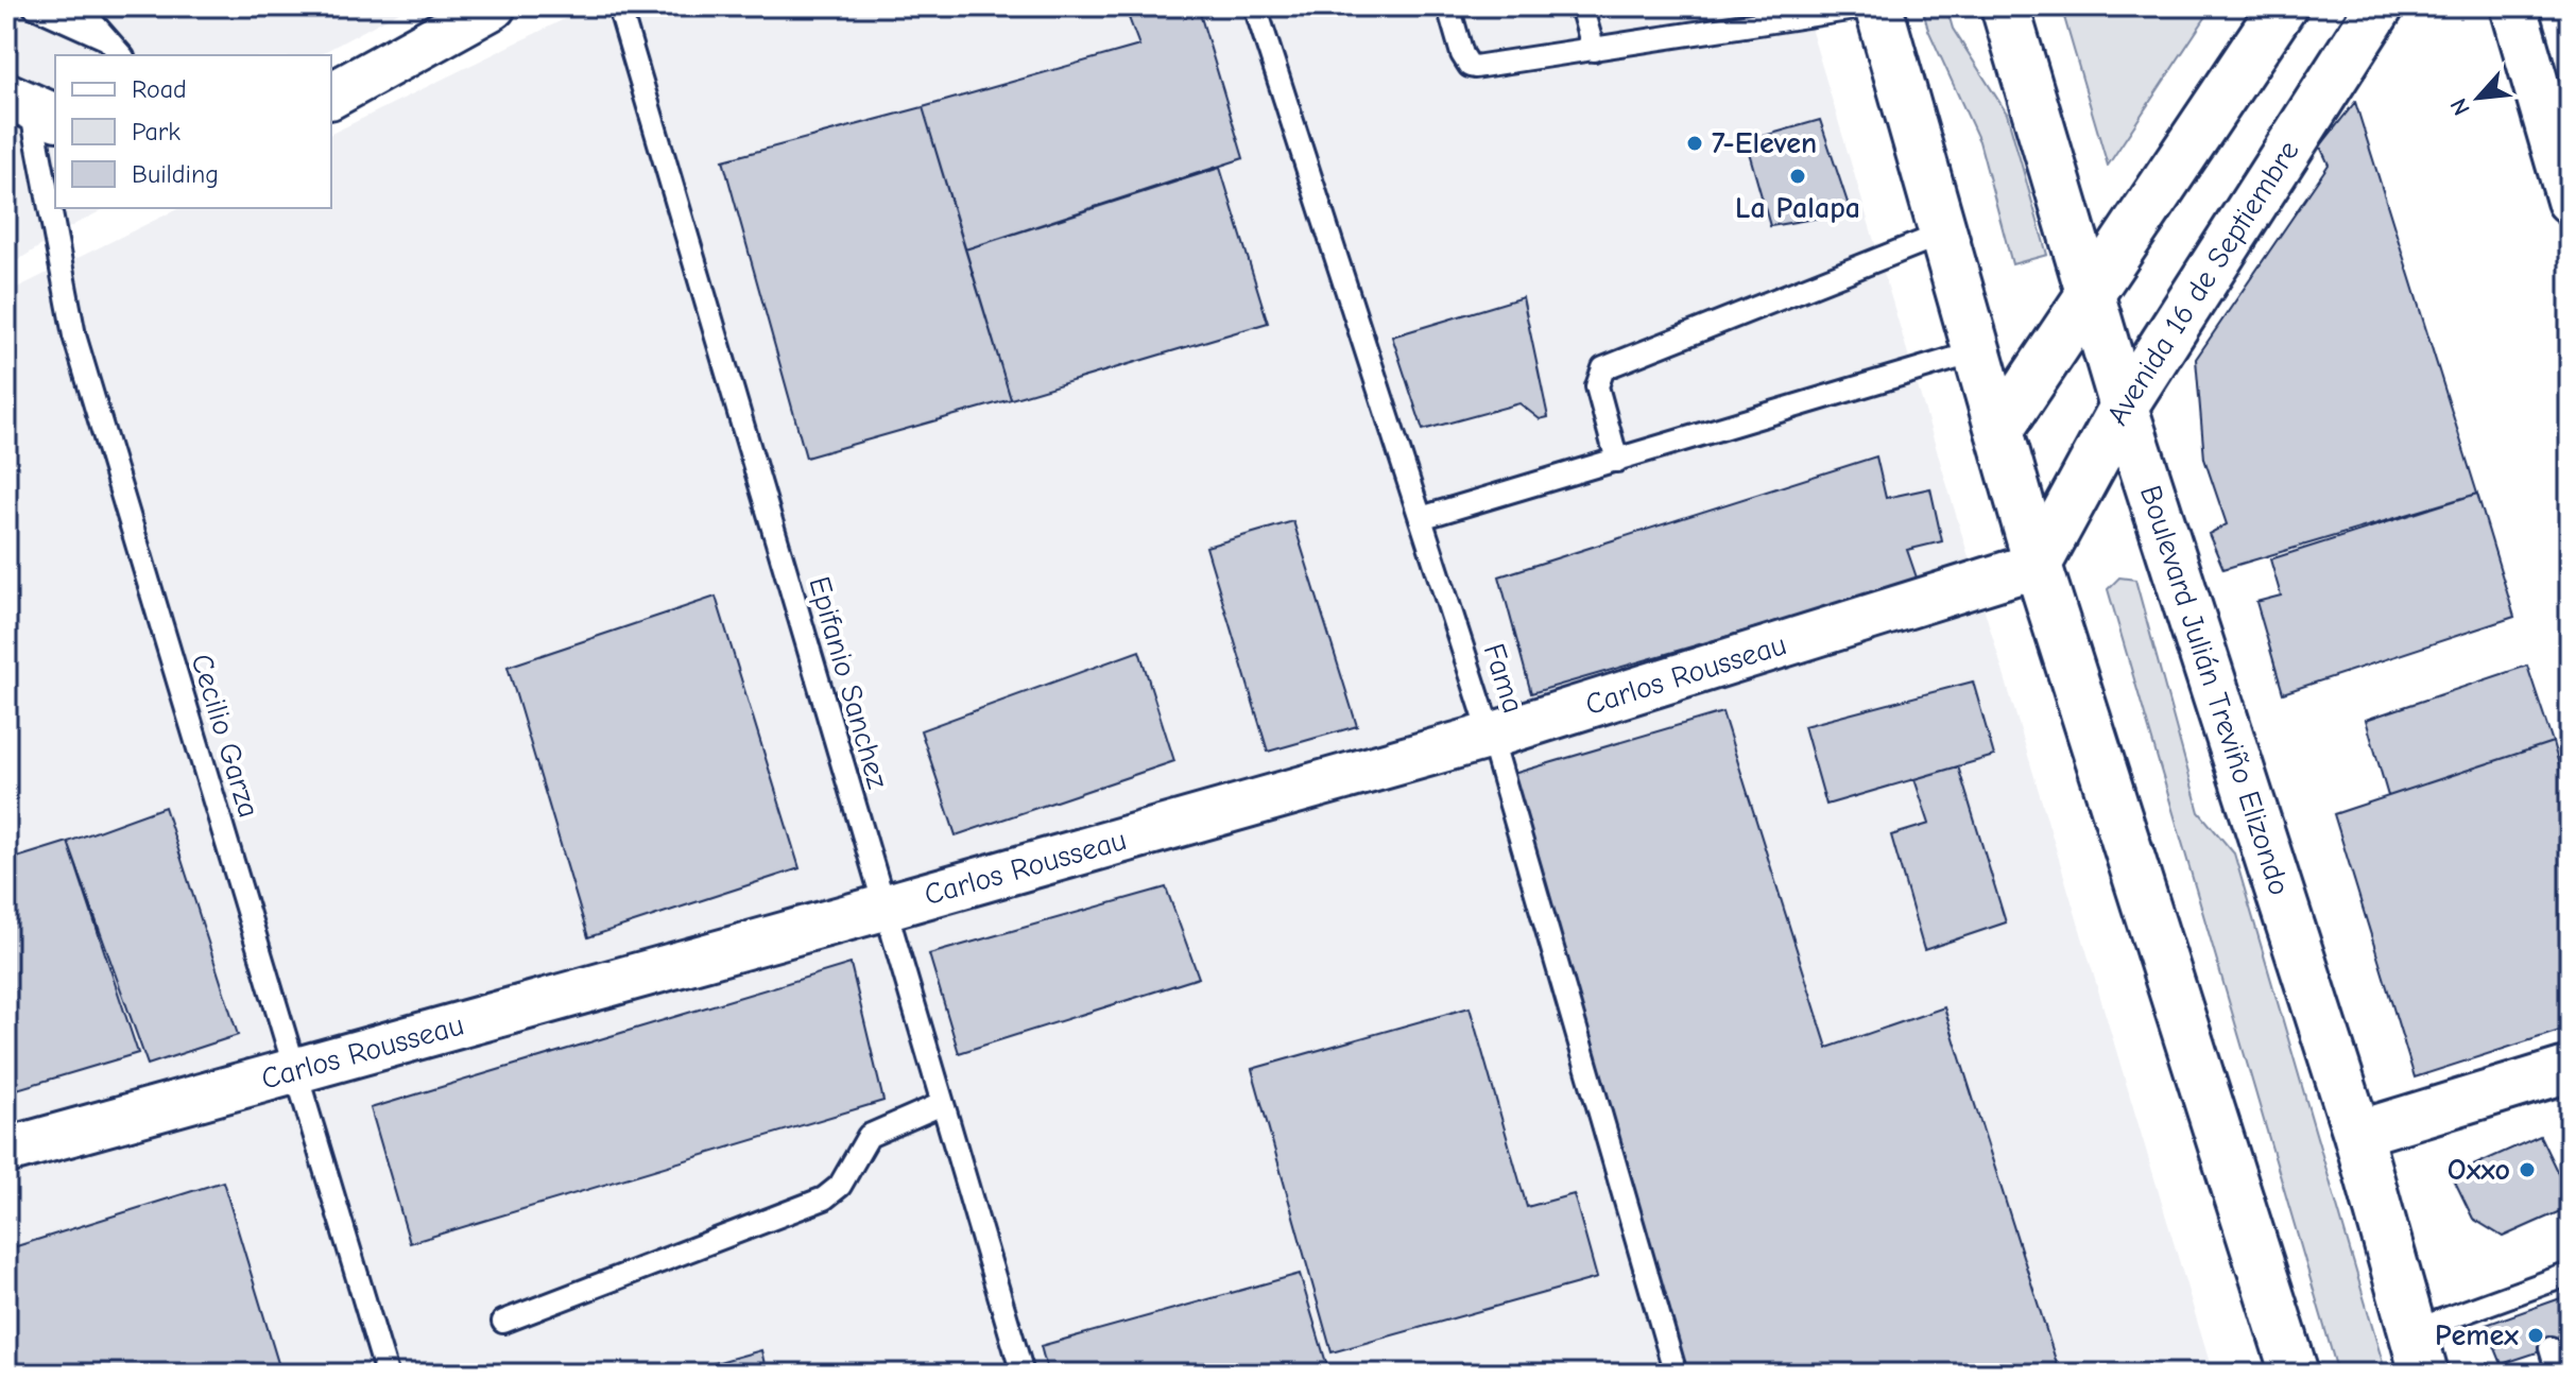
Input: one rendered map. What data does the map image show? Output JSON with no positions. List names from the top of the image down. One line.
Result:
{"streets":{"main road":["Avenida 16 de Septiembre","Boulevard Julián Treviño Elizondo"],"street":["Carlos Rousseau"],"lane":["Fama","Epifanio Sanchez","Cecilio Garza"]},"crossings":[["Avenida 16 de Septiembre","Carlos Rousseau"],["Avenida 16 de Septiembre","Boulevard Julián Treviño Elizondo"],["Carlos Rousseau","Fama"],["Carlos Rousseau","Epifanio Sanchez"],["Carlos Rousseau","Cecilio Garza"]],"places":["7-Eleven","La Palapa","Oxxo","Pemex"],"legend":["Road","Park","Building"],"north":"bottom left"}
